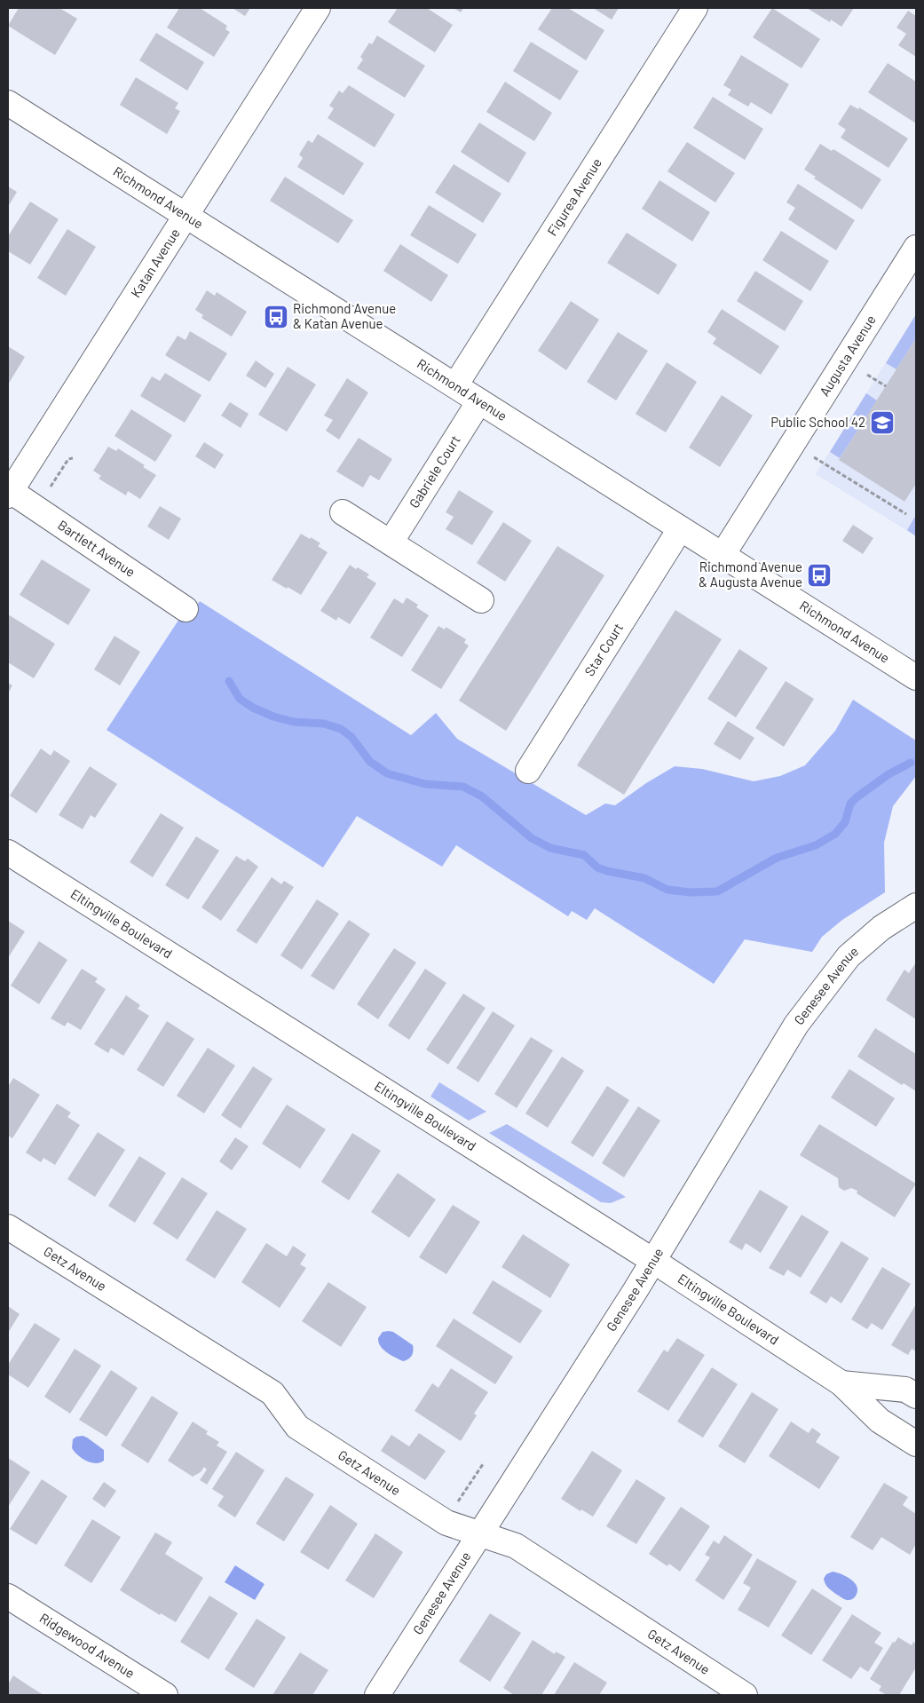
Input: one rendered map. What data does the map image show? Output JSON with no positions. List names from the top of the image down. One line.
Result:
{"streets":{"street":["Figurea Avenue","Richmond Avenue","Katan Avenue","Augusta Avenue","Gabriele Court","Bartlett Avenue","Star Court","Eltingville Boulevard","Genesee Avenue","Getz Avenue","Ridgewood Avenue"]},"crossings":[["Figurea Avenue","Richmond Avenue"],["Richmond Avenue","Katan Avenue"],["Richmond Avenue","Augusta Avenue"],["Richmond Avenue","Gabriele Court"],["Richmond Avenue","Star Court"],["Katan Avenue","Bartlett Avenue"],["Eltingville Boulevard","Genesee Avenue"],["Genesee Avenue","Getz Avenue"]],"places":{"bus stop":["Richmond Avenue & Katan Avenue","Richmond Avenue & Augusta Avenue"],"school or university":["Public School 42"]}}
